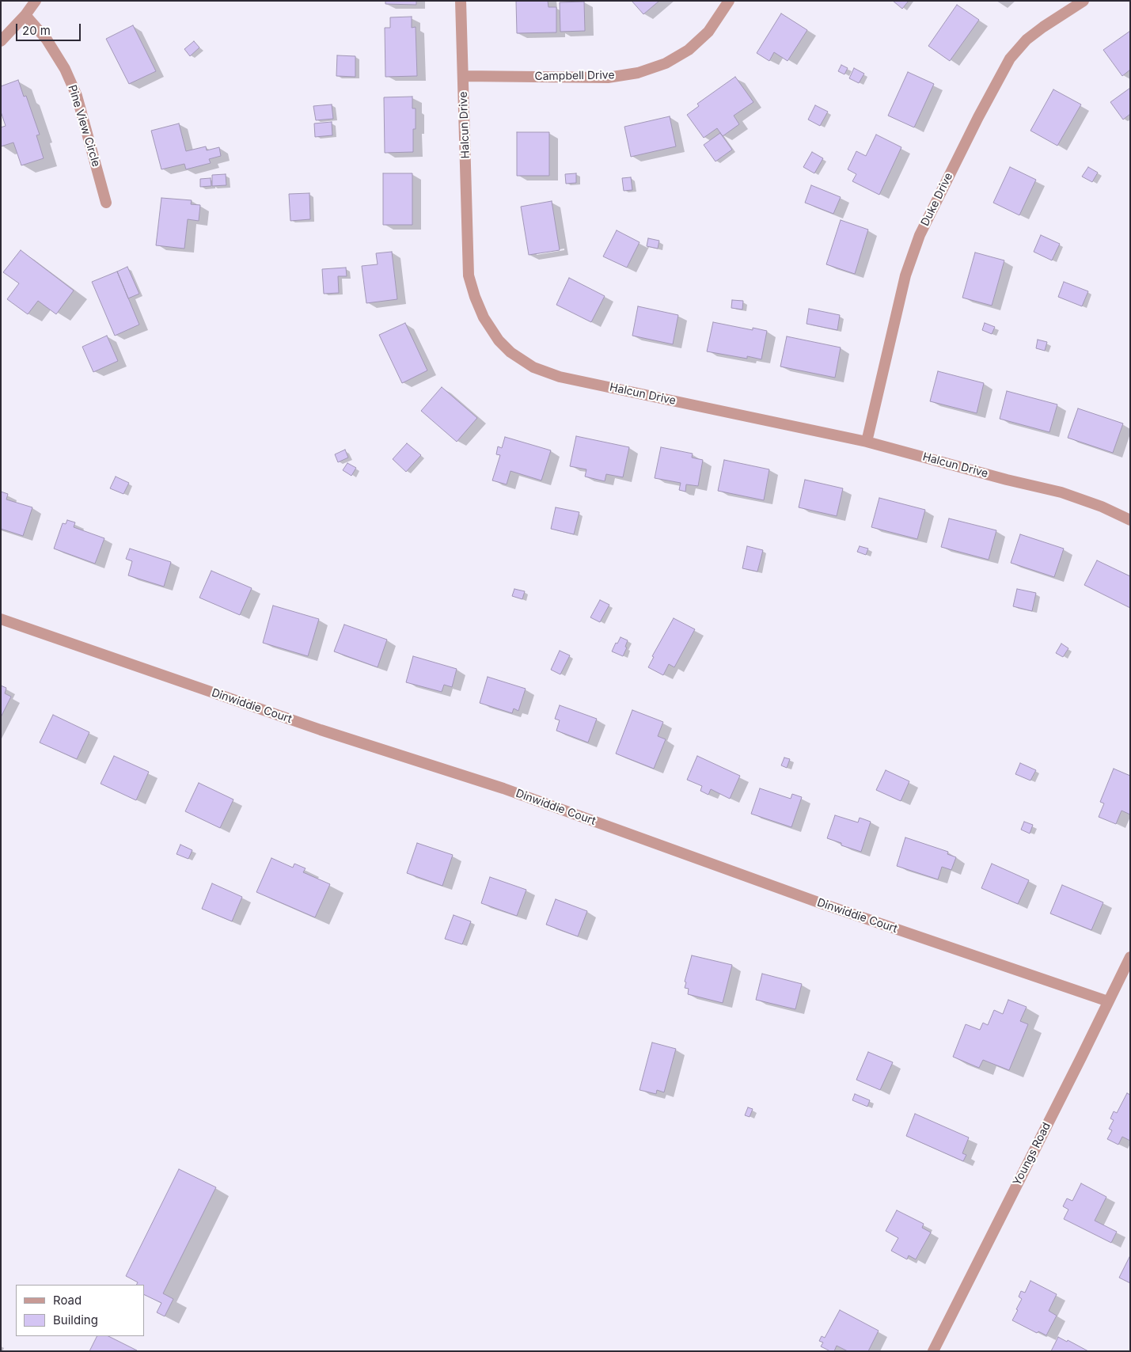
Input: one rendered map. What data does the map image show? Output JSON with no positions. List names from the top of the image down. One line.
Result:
{"streets":{"street":["Campbell Drive","Halcun Drive","Pine View Circle","Duke Drive","Dinwiddie Court","Youngs Road"]},"crossings":[["Campbell Drive","Halcun Drive"],["Halcun Drive","Duke Drive"],["Dinwiddie Court","Youngs Road"]],"legend":["Road","Building"],"scale_bar":"20 m"}
